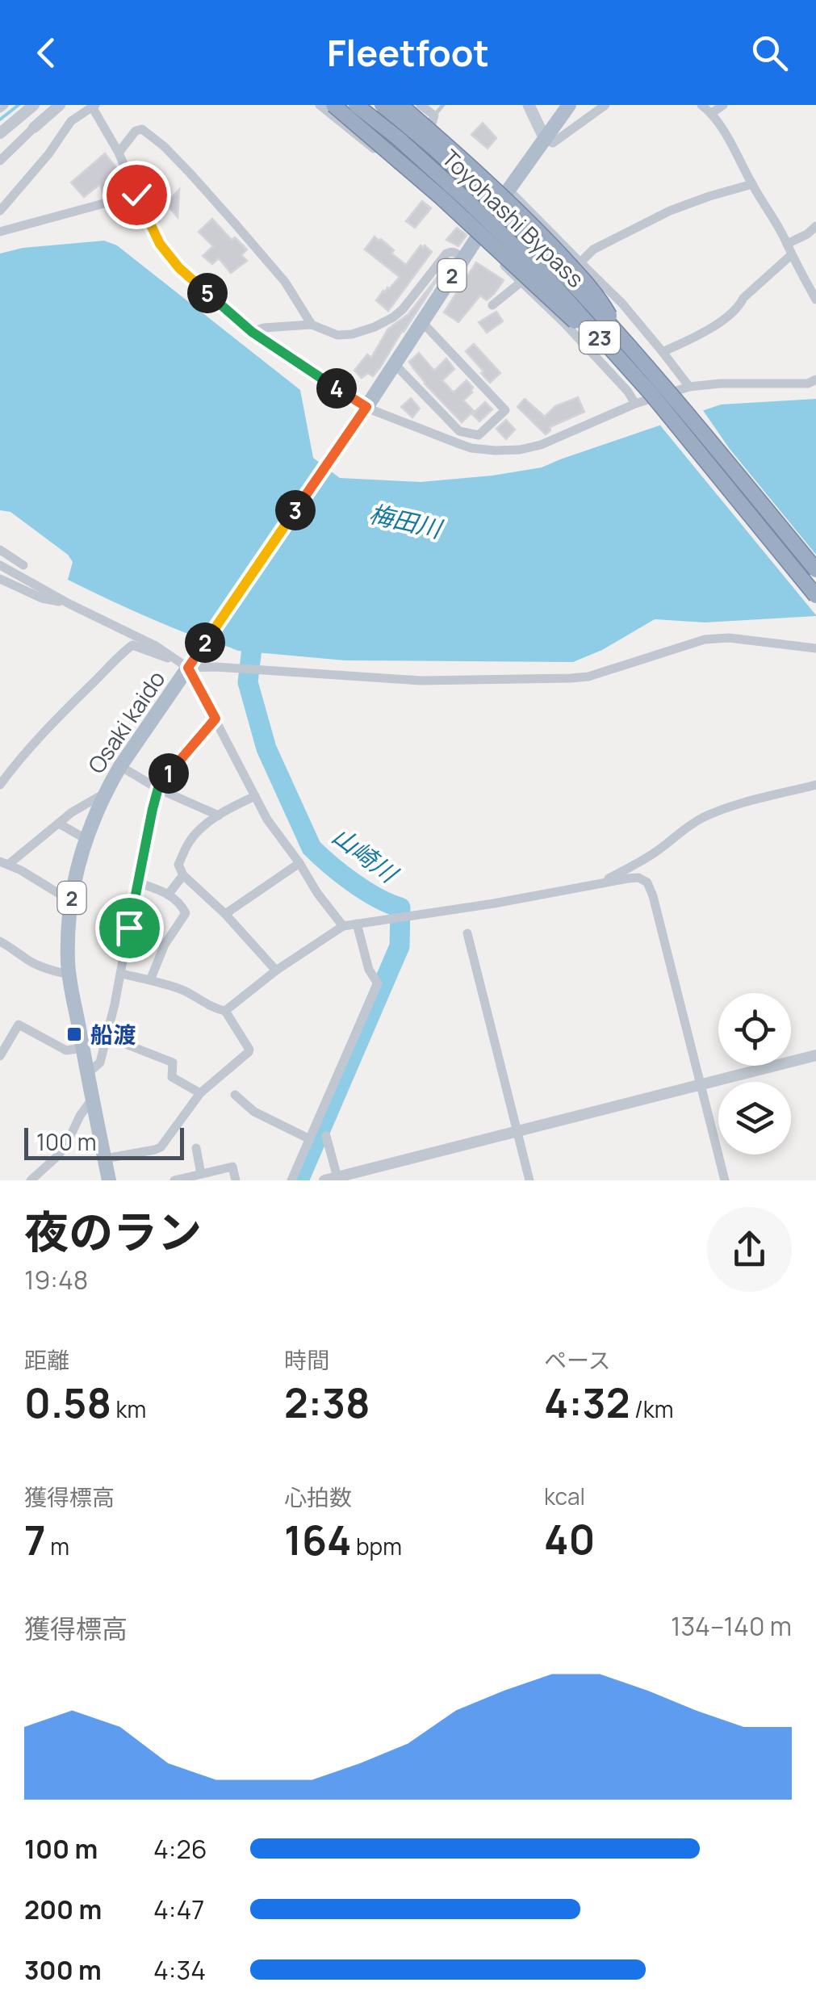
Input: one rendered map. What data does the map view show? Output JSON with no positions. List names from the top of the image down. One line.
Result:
{"streets":{"highway":["Toyohashi Bypass","23"],"main road":["2","Osaki kaido"]},"crossings":[["Toyohashi Bypass","23"]],"water":["梅田川","山崎川"],"places":{"transit":["船渡"]},"scale_bar":"100 m","page":{"header":"Fleetfoot","pins":["5","4","3","2","1"],"scale":"100 m","heading":["夜のラン","19:48"],"stats":[["距離","0.58 km"],["時間","2:38"],["ペース","4:32 /km"],["獲得標高","7 m"],["心拍数","164 bpm"],["kcal","40"]],"chart":["獲得標高","134–140 m"],"list":[{"name":"100 m","note":"4:26"},{"name":"200 m","note":"4:47"},{"name":"300 m","note":"4:34"}]}}
